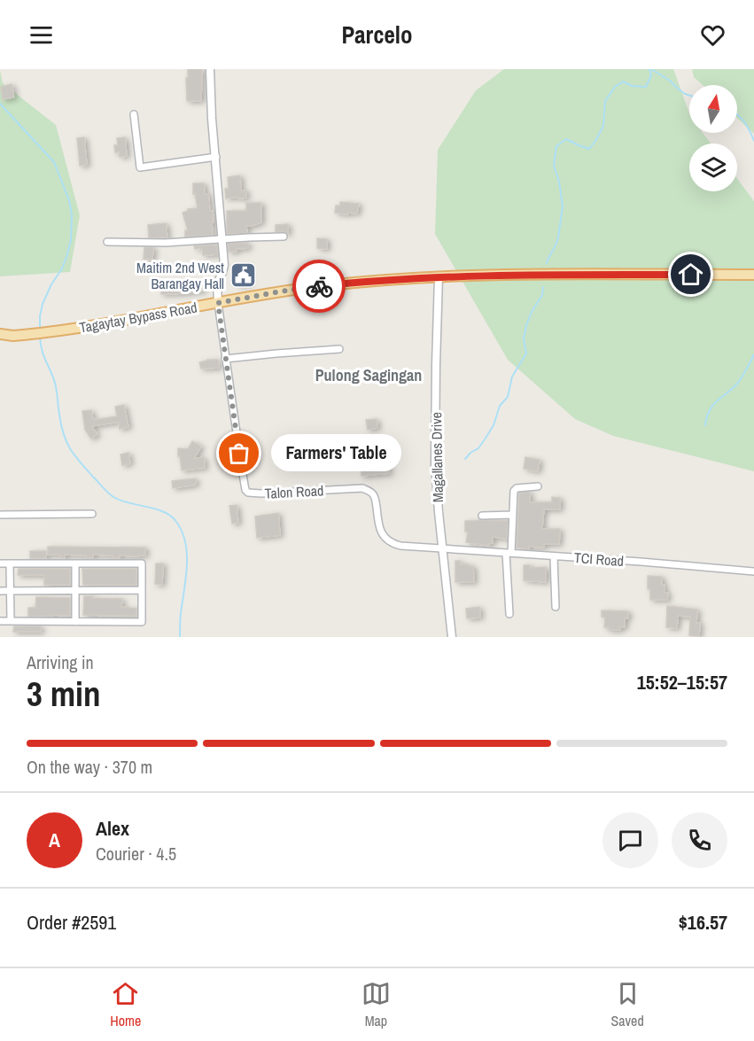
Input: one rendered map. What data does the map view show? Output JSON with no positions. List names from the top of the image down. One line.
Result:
{"streets":{"main road":["Tagaytay Bypass Road"],"street":["Magallanes Drive","Talon Road","TCI Road"]},"crossings":[["Tagaytay Bypass Road","Magallanes Drive"],["Tagaytay Bypass Road","Talon Road"],["Magallanes Drive","Talon Road"],["Magallanes Drive","TCI Road"],["Talon Road","TCI Road"]],"districts":["Pulong Sagingan"],"places":{"public building":["Maitim 2nd West Barangay Hall"],"other":["Farmers' Table"]},"north":"top","page":{"header":"Parcelo","bubble":"Farmers' Table","heading":["3 min","Arriving in","15:52–15:57"],"panel":["Alex","Courier · 4.5","Order #2591","$16.57"],"bar":"On the way · 370 m","round":"A","tabs":["Home","Map","Saved"]}}
